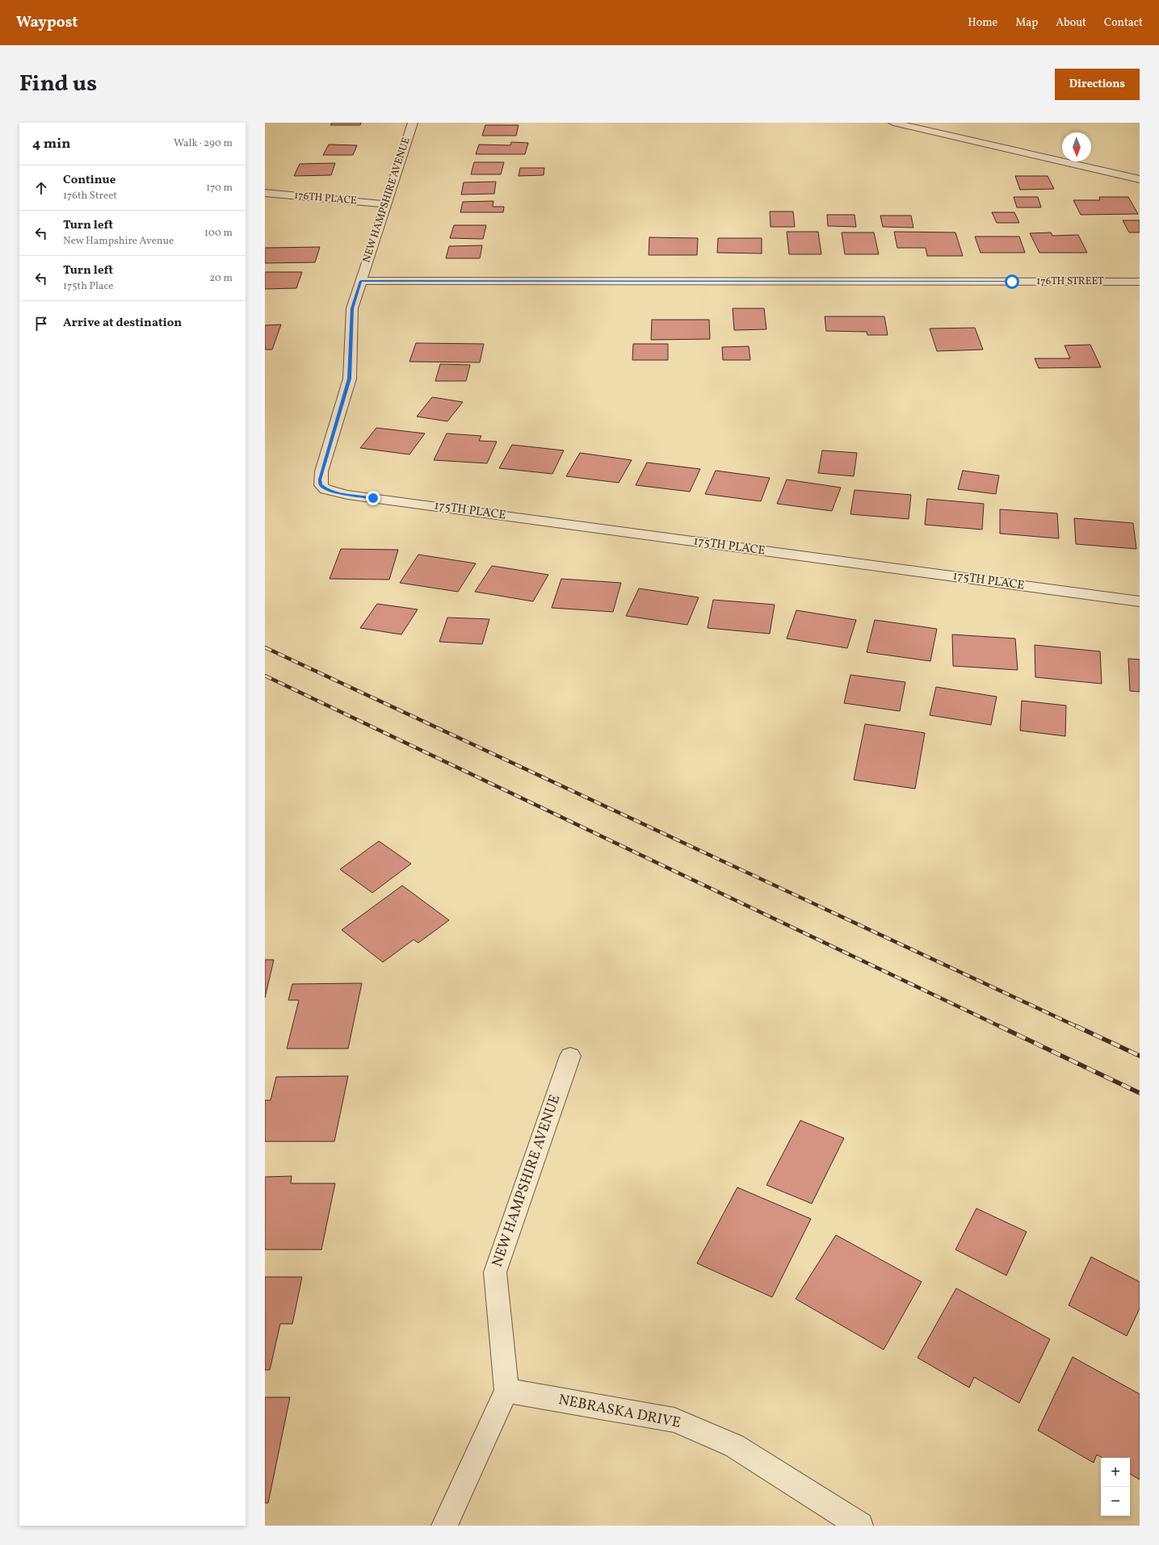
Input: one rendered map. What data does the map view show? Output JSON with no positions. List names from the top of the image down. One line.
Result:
{"streets":{"street":["176TH PLACE","NEW HAMPSHIRE AVENUE","176TH STREET","175TH PLACE","NEBRASKA DRIVE"]},"crossings":[["176TH PLACE","NEW HAMPSHIRE AVENUE"],["NEW HAMPSHIRE AVENUE","176TH STREET"],["NEW HAMPSHIRE AVENUE","175TH PLACE"],["NEW HAMPSHIRE AVENUE","NEBRASKA DRIVE"]],"north":"bottom","page":{"header":"Waypost","nav":["Home","Map","About","Contact"],"title":"Find us","buttons":"Directions","heading":["4 min","Walk · 290 m"],"list":[["Continue","176th Street","170 m"],["Turn left","New Hampshire Avenue","100 m"],["Turn left","175th Place","20 m"],"Arrive at destination"],"map_buttons":["+","−"]}}
